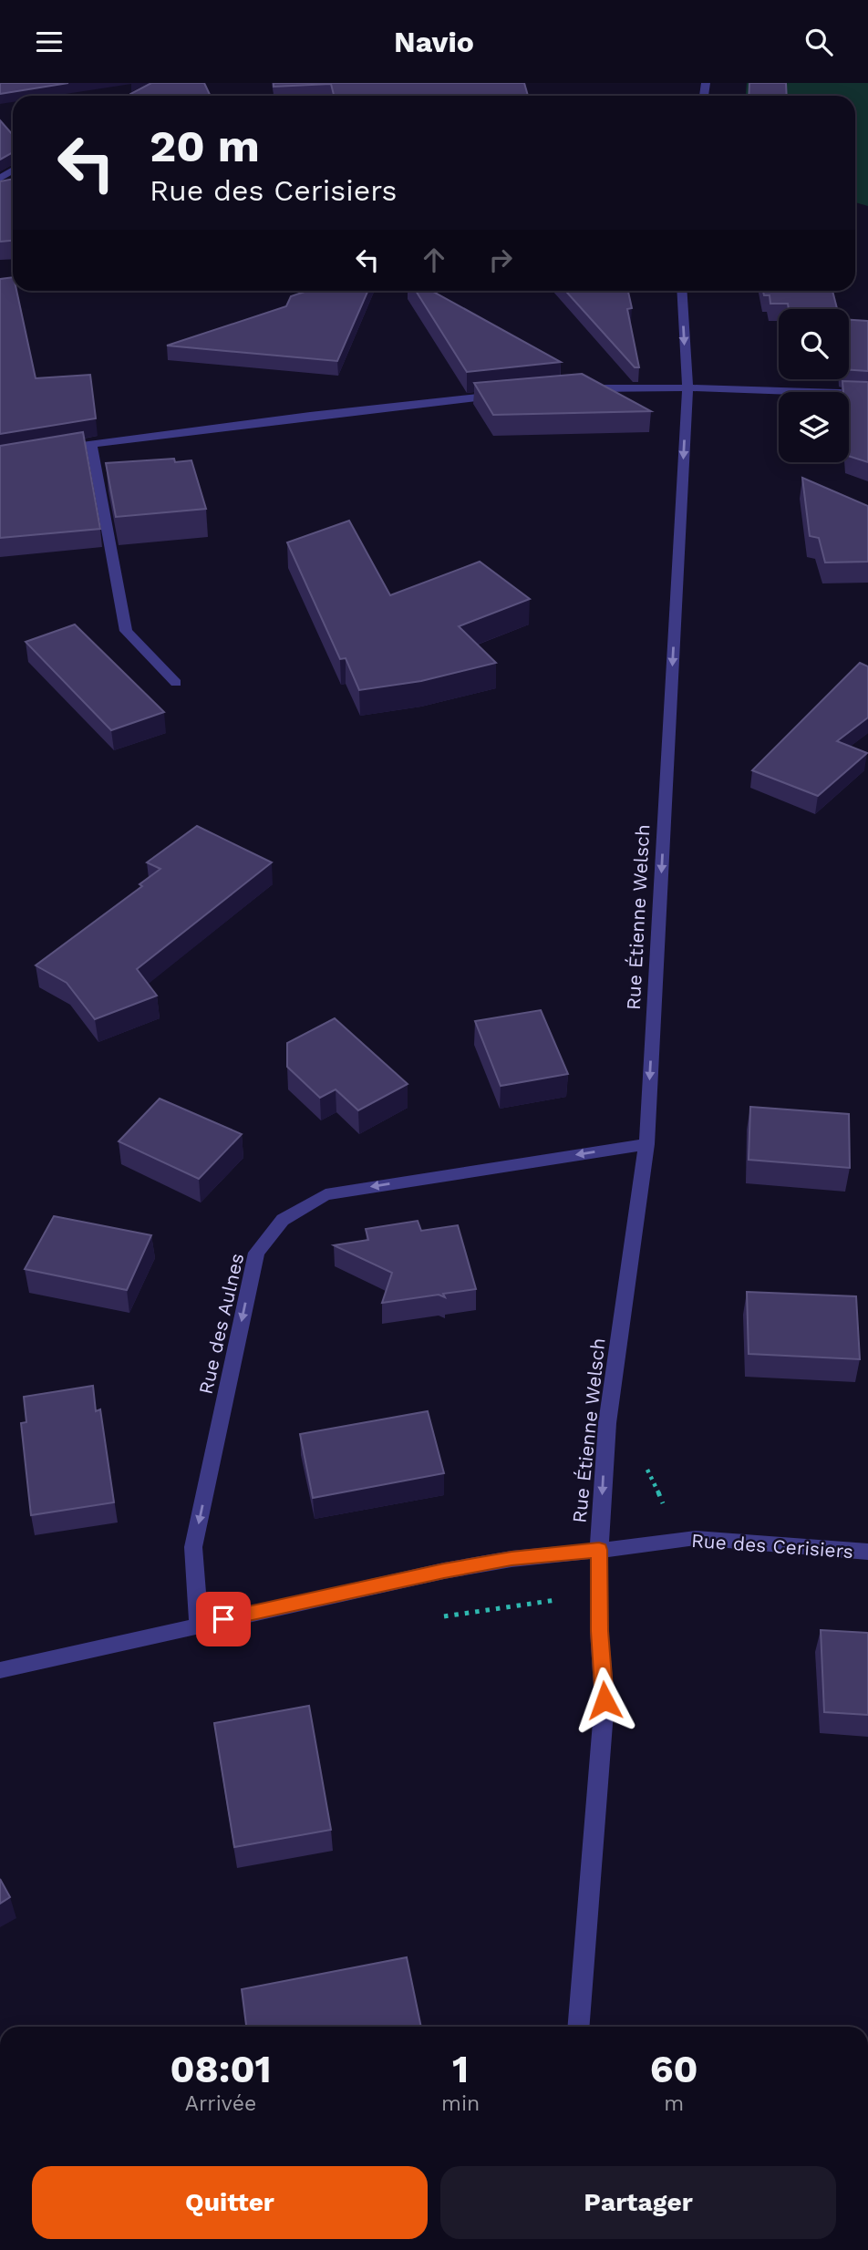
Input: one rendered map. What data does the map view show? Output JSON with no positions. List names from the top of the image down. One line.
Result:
{"streets":{"street":["Rue Étienne Welsch","Rue des Aulnes","Rue des Cerisiers"]},"crossings":[["Rue Étienne Welsch","Rue des Aulnes"],["Rue Étienne Welsch","Rue des Cerisiers"],["Rue des Aulnes","Rue des Cerisiers"]],"one_way":["Rue Étienne Welsch","Rue des Aulnes"],"page":{"header":"Navio","turn":["20 m","Rue des Cerisiers"],"eta":["08:01","Arrivée","1","min","60","m"],"buttons":["Quitter","Partager"]}}
